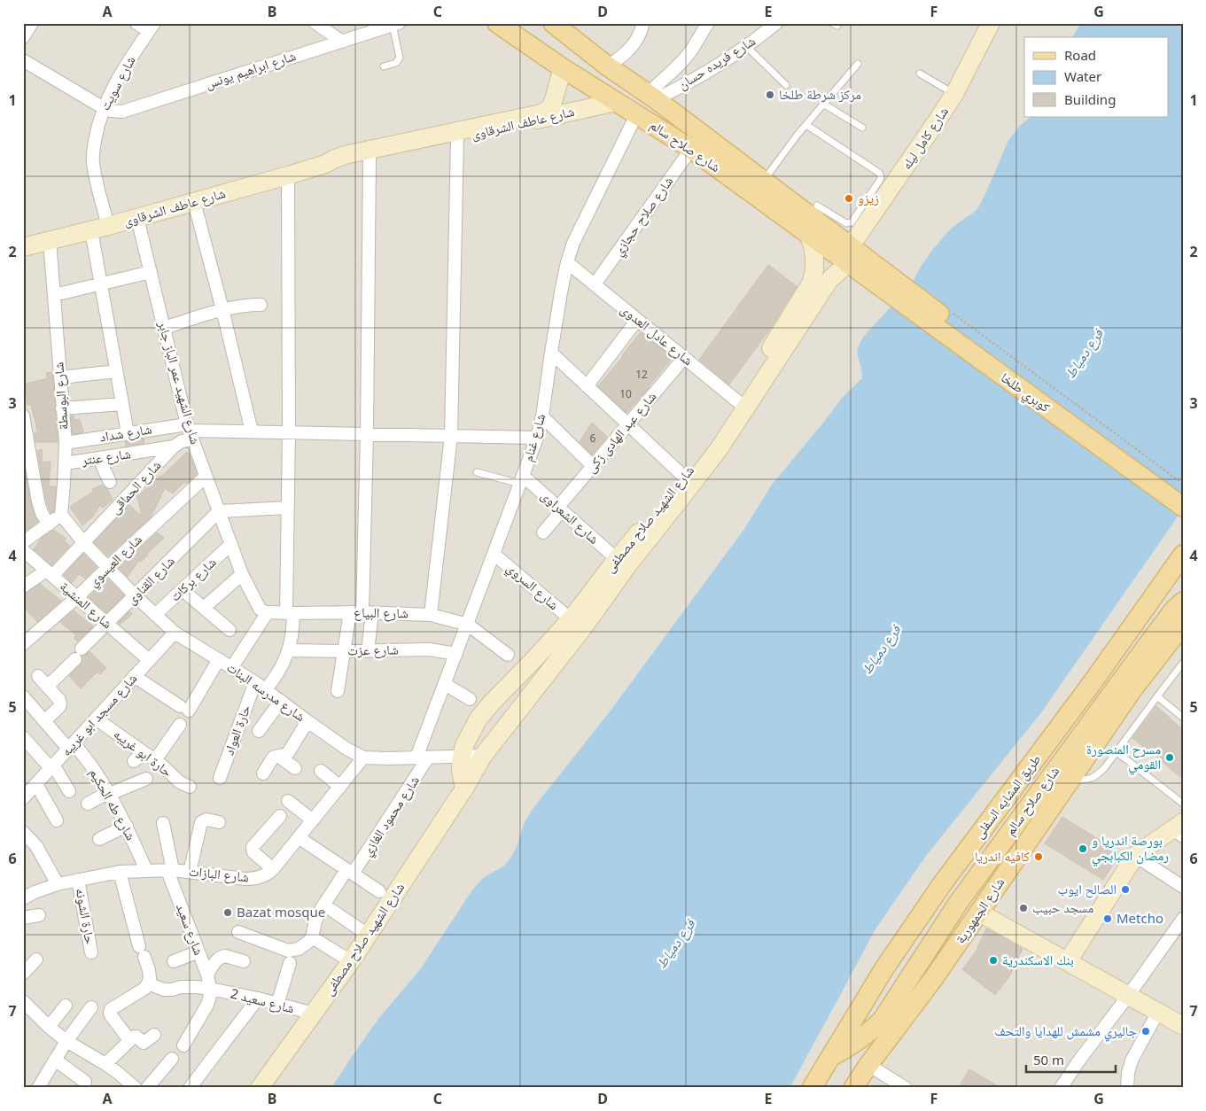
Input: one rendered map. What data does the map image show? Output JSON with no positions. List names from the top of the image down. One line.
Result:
{"streets":{"main road":["شارع عاطف الشرقاوى","شارع كامل ليله","شارع صلاح سالم","كوبري طلخا","شارع الشهيد صلاح مصطفى","طريق المشايه السفلى","شارع الجمهورية"],"street":["شارع فريده حسان","شارع ابراهيم يونس","شارع سويت","شارع صلاح حجازي","شارع عادل العدوى","شارع الشهيد عمر الباز جابر","شارع البوسطة","شارع عبد الهادى زكى","شارع شداد","شارع غنام","شارع عنتر","شارع الحماقى","شارع الشعراوى","شارع العيسوي","شارع بركات","شارع القناوى","شارع السروي","شارع المنشية","شارع البياع","شارع عزت","شارع مدرسه البنات","شارع مسجد ابو غريبه","حارة العواد","حارة ابو غريبه","شارع طه الحكيم","شارع محمود الغازي","شارع البازات","حارة الشونه","شارع سعيد","شارع سعيد 2"]},"crossings":[["شارع فريده حسان","شارع صلاح سالم"],["شارع ابراهيم يونس","شارع سويت"],["شارع سويت","شارع عاطف الشرقاوى"],["شارع عاطف الشرقاوى","شارع صلاح سالم"],["شارع عاطف الشرقاوى","شارع الشهيد عمر الباز جابر"],["شارع عاطف الشرقاوى","شارع البوسطة"],["شارع كامل ليله","شارع صلاح سالم"],["شارع كامل ليله","شارع الشهيد صلاح مصطفى"],["شارع صلاح سالم","شارع صلاح حجازي"],["شارع صلاح سالم","كوبري طلخا"],["شارع صلاح سالم","شارع غنام"],["شارع صلاح سالم","شارع الشهيد صلاح مصطفى"],["شارع صلاح سالم","طريق المشايه السفلى"],["شارع صلاح حجازي","شارع عادل العدوى"],["شارع عادل العدوى","شارع عبد الهادى زكى"],["شارع عادل العدوى","شارع غنام"],["شارع عادل العدوى","شارع الشهيد صلاح مصطفى"],["شارع الشهيد عمر الباز جابر","شارع شداد"],["شارع الشهيد عمر الباز جابر","شارع الحماقى"],["شارع الشهيد عمر الباز جابر","شارع العيسوي"],["شارع الشهيد عمر الباز جابر","شارع بركات"],["شارع الشهيد عمر الباز جابر","شارع القناوى"],["شارع الشهيد عمر الباز جابر","شارع البياع"],["شارع البوسطة","شارع شداد"],["شارع البوسطة","شارع عنتر"],["شارع عبد الهادى زكى","شارع الشعراوى"],["شارع شداد","شارع الحماقى"],["شارع غنام","شارع الشعراوى"],["شارع غنام","شارع السروي"],["شارع غنام","شارع البياع"],["شارع غنام","شارع عزت"],["شارع غنام","شارع مدرسه البنات"],["شارع غنام","شارع محمود الغازي"],["شارع عنتر","شارع الحماقى"],["شارع الحماقى","شارع المنشية"],["شارع الحماقى","شارع مدرسه البنات"],["شارع الشعراوى","شارع الشهيد صلاح مصطفى"],["شارع الشهيد صلاح مصطفى","شارع السروي"],["شارع الشهيد صلاح مصطفى","شارع مدرسه البنات"],["شارع الشهيد صلاح مصطفى","شارع سعيد 2"],["شارع العيسوي","شارع المنشية"],["شارع العيسوي","شارع مدرسه البنات"],["شارع بركات","شارع مدرسه البنات"],["شارع القناوى","شارع المنشية"],["شارع القناوى","شارع مدرسه البنات"],["شارع المنشية","شارع مسجد ابو غريبه"],["شارع مدرسه البنات","شارع مسجد ابو غريبه"],["شارع مدرسه البنات","حارة العواد"],["شارع مدرسه البنات","شارع محمود الغازي"],["شارع مدرسه البنات","شارع البازات"],["شارع مسجد ابو غريبه","حارة ابو غريبه"],["شارع مسجد ابو غريبه","شارع طه الحكيم"],["شارع طه الحكيم","شارع البازات"],["شارع البازات","حارة الشونه"],["شارع البازات","شارع سعيد"],["شارع سعيد","شارع سعيد 2"]],"water":["فرع دمياط"],"places":["مركز شرطة طلخا","زيزو","مسرح المنصورة القومي","بورصة اندريا و رمضان الكبابجي","كافيه اندريا","الصالح ايوب","مسجد حبيب","Bazat mosque","Metcho","بنك الاسكندرية","جاليري مشمش للهدايا والتحف"],"house_numbers":["12","10","6"],"legend":["Road","Water","Building"],"scale_bar":"50 m","grid":{"columns":["A","B","C","D","E","F","G"],"rows":["1","2","3","4","5","6","7"]}}
